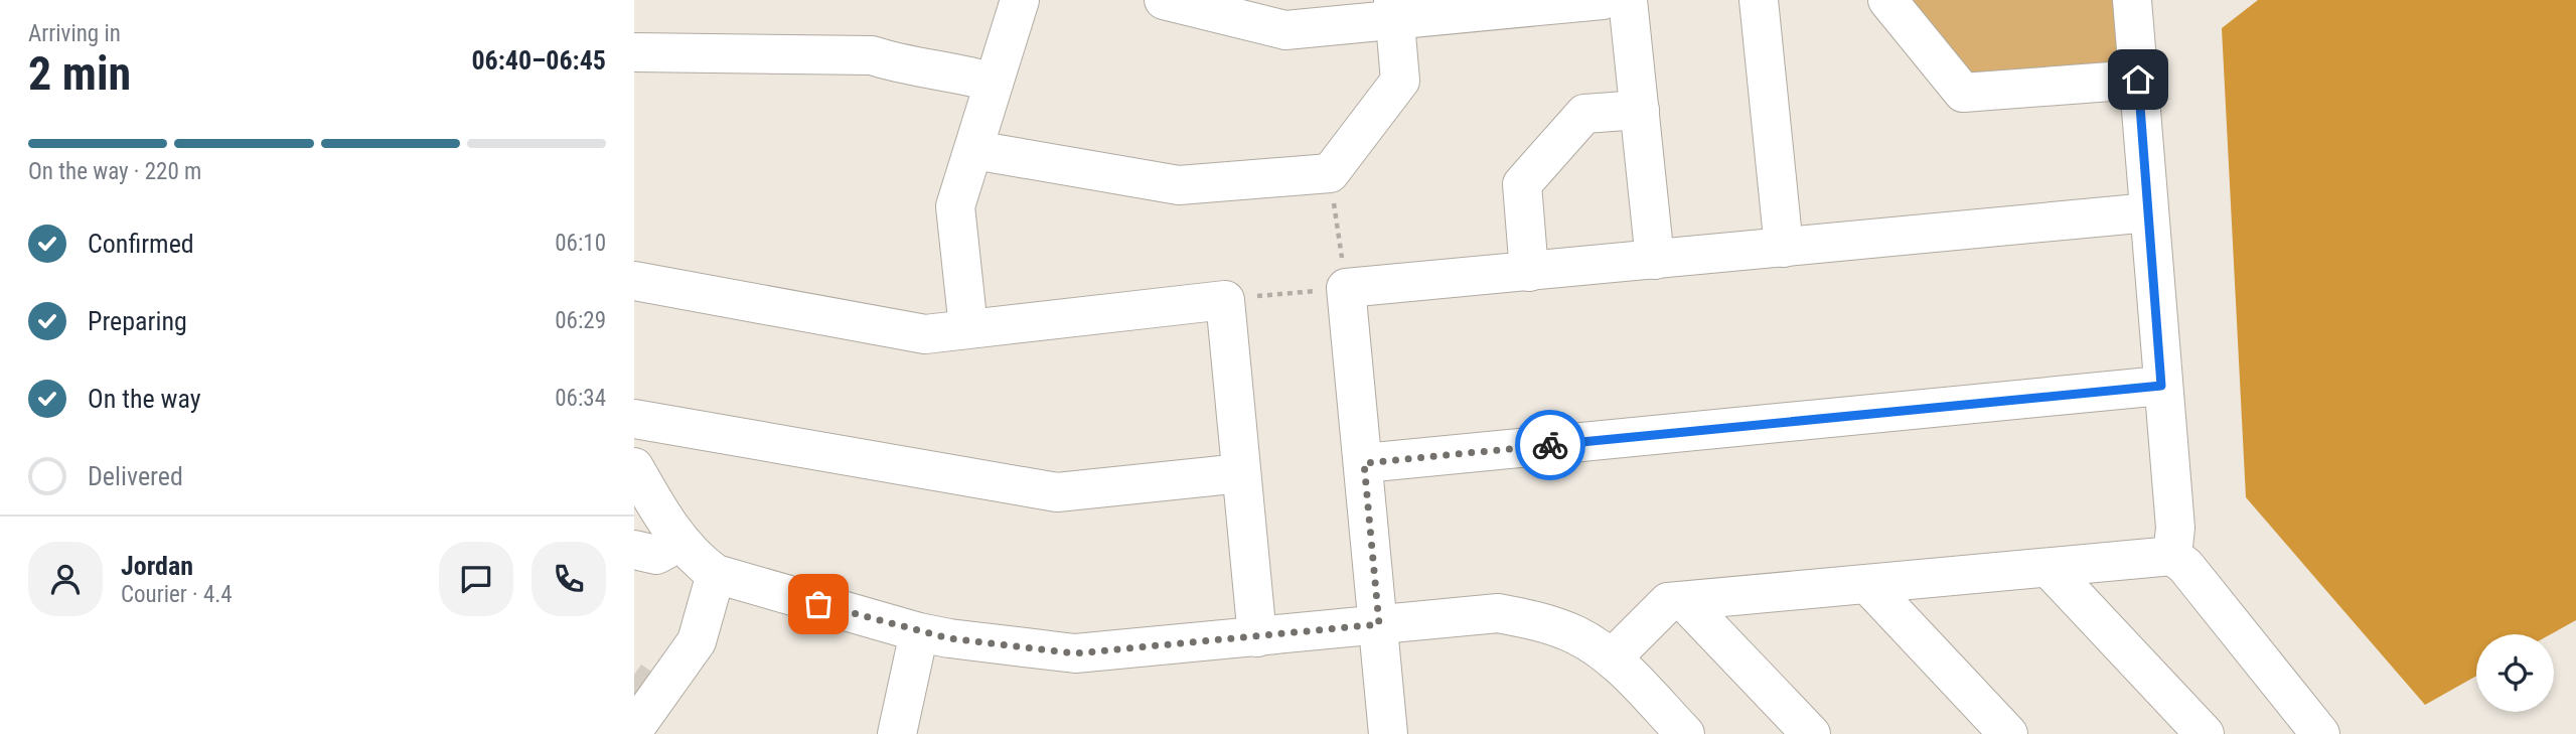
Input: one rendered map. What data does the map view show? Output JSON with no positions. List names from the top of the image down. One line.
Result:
{"page":{"heading":["2 min","Arriving in","06:40–06:45"],"panel":["Jordan","Courier · 4.4"],"bar":"On the way · 220 m","list":[["Confirmed","06:10"],["Preparing","06:29"],["On the way","06:34"],"Delivered"]}}
